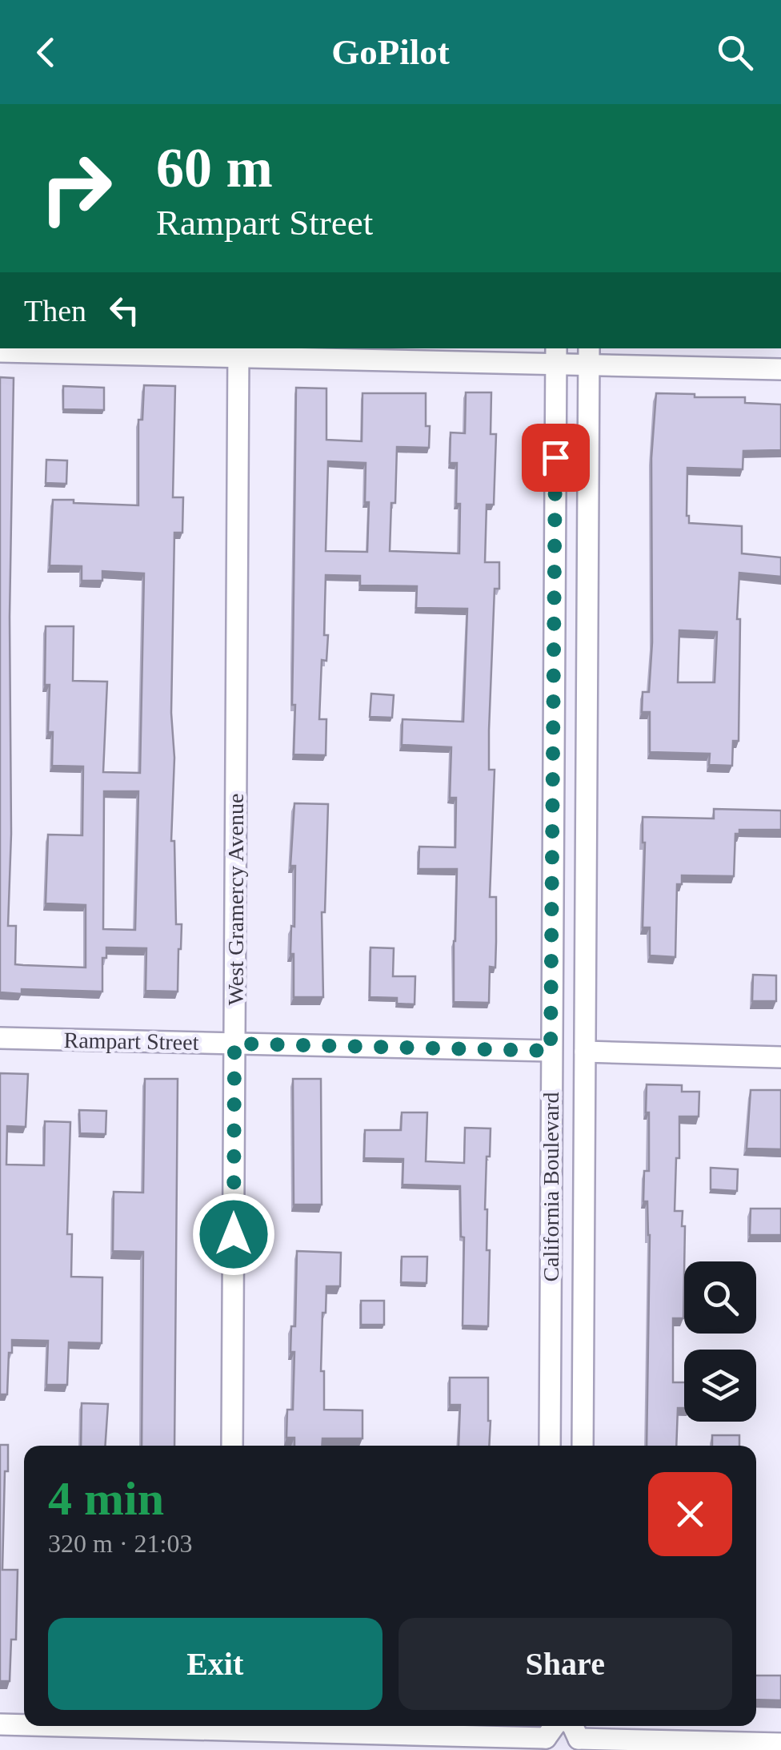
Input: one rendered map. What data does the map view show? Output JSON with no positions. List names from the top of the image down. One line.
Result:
{"streets":{"street":["West Gramercy Avenue","Rampart Street","California Boulevard"]},"crossings":[["West Gramercy Avenue","Rampart Street"],["Rampart Street","California Boulevard"]],"page":{"header":"GoPilot","turn":["60 m","Rampart Street"],"then":"Then","heading":["4 min","320 m · 21:03"],"buttons":["Exit","Share"]}}
